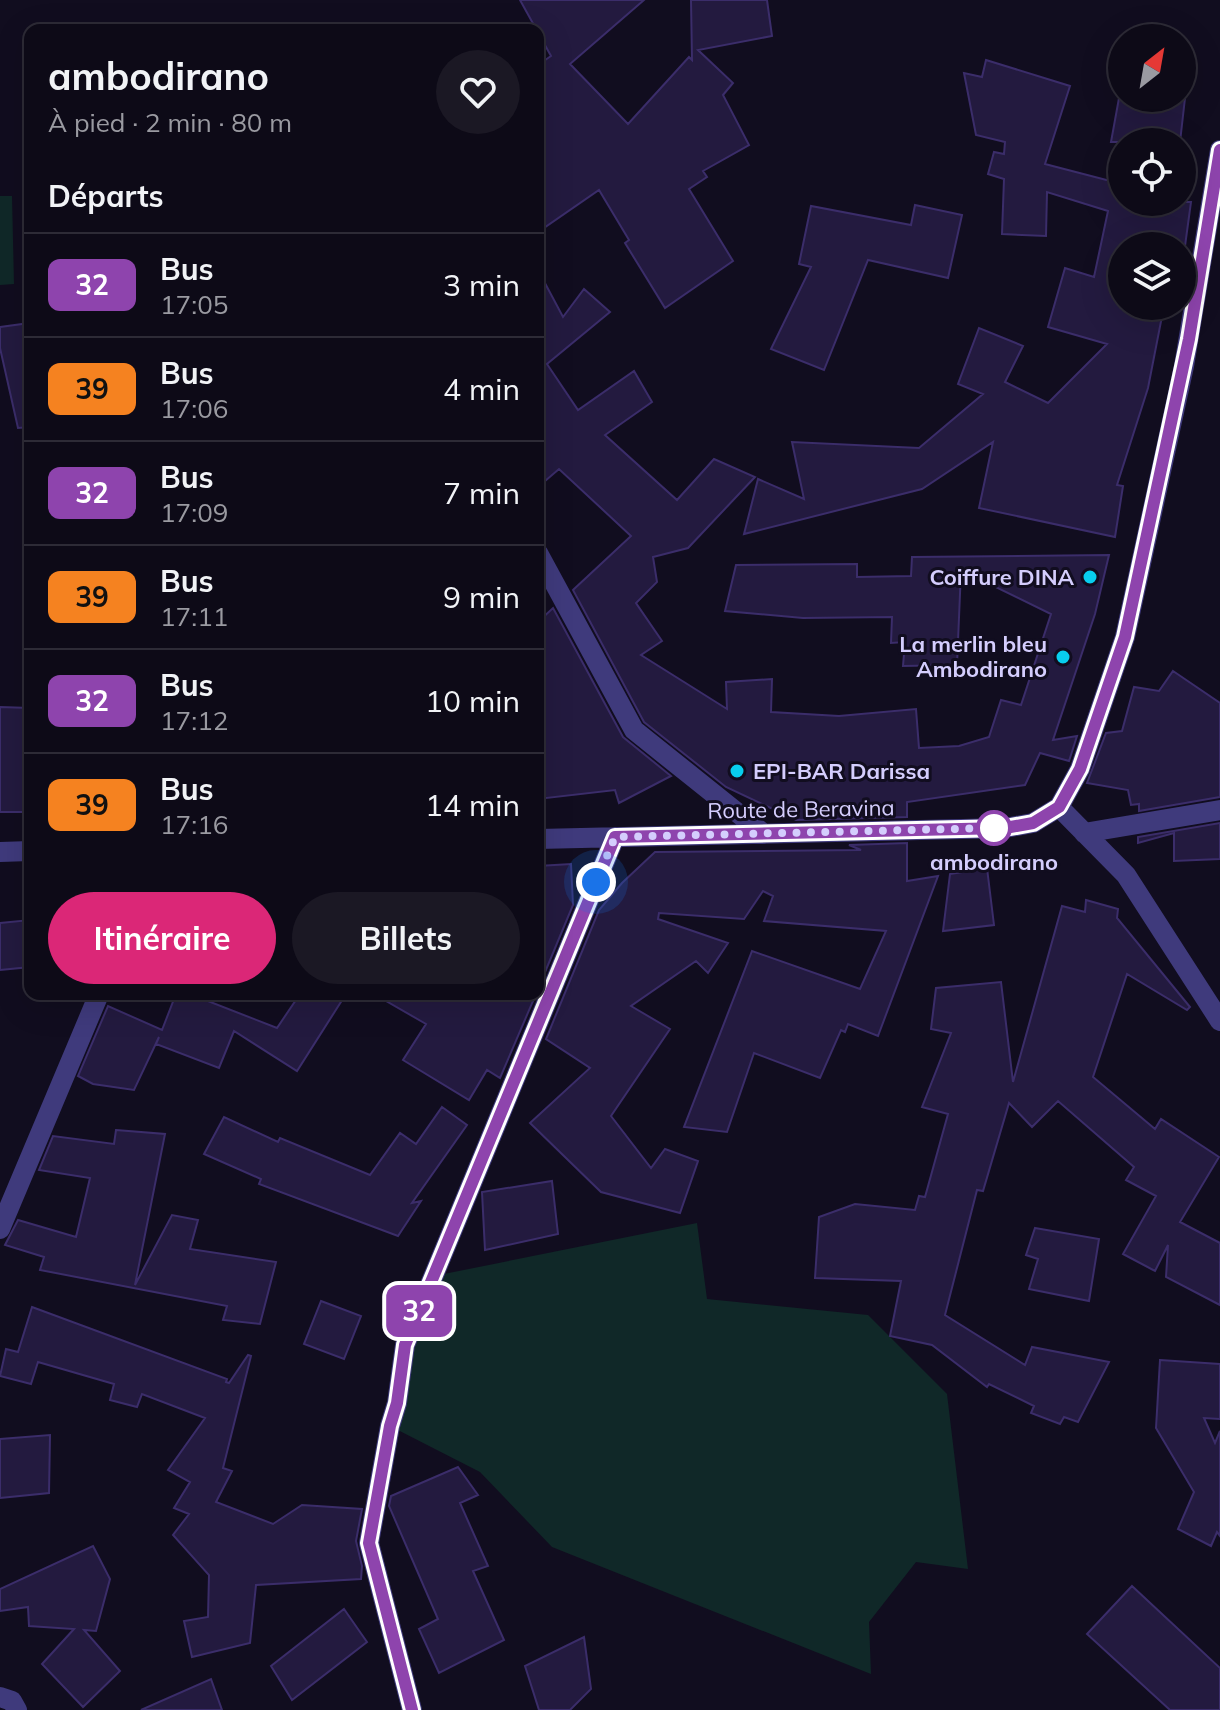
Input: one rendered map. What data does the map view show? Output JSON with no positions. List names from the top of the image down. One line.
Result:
{"streets":{"street":["Route de Beravina"]},"places":["Coiffure DINA","La merlin bleu Ambodirano","EPI-BAR Darissa","ambodirano"],"lines":["bus line 32"],"north":"top right","page":{"on_map":"32","heading":[["ambodirano","À pied · 2 min · 80 m"],"Départs"],"list":[{"mark":"32","name":"Bus","note":"17:05","value":"3 min"},{"mark":"39","name":"Bus","note":"17:06","value":"4 min"},{"mark":"32","name":"Bus","note":"17:09","value":"7 min"},{"mark":"39","name":"Bus","note":"17:11","value":"9 min"},{"mark":"32","name":"Bus","note":"17:12","value":"10 min"},{"mark":"39","name":"Bus","note":"17:16","value":"14 min"}],"buttons":["Itinéraire","Billets"]}}
